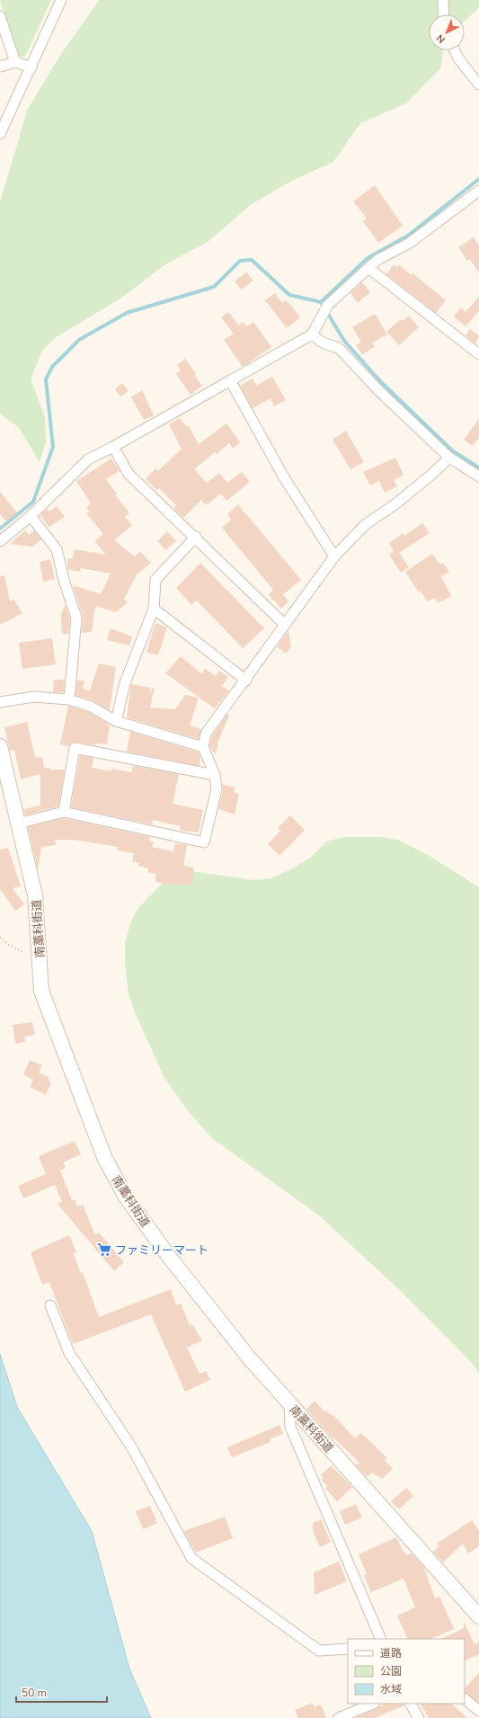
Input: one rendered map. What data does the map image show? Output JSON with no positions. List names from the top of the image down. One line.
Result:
{"streets":{"main road":["南藁科街道"]},"places":{"supermarket":["ファミリーマート"]},"legend":["道路","公園","水域"],"scale_bar":"50 m","north":"bottom left"}
